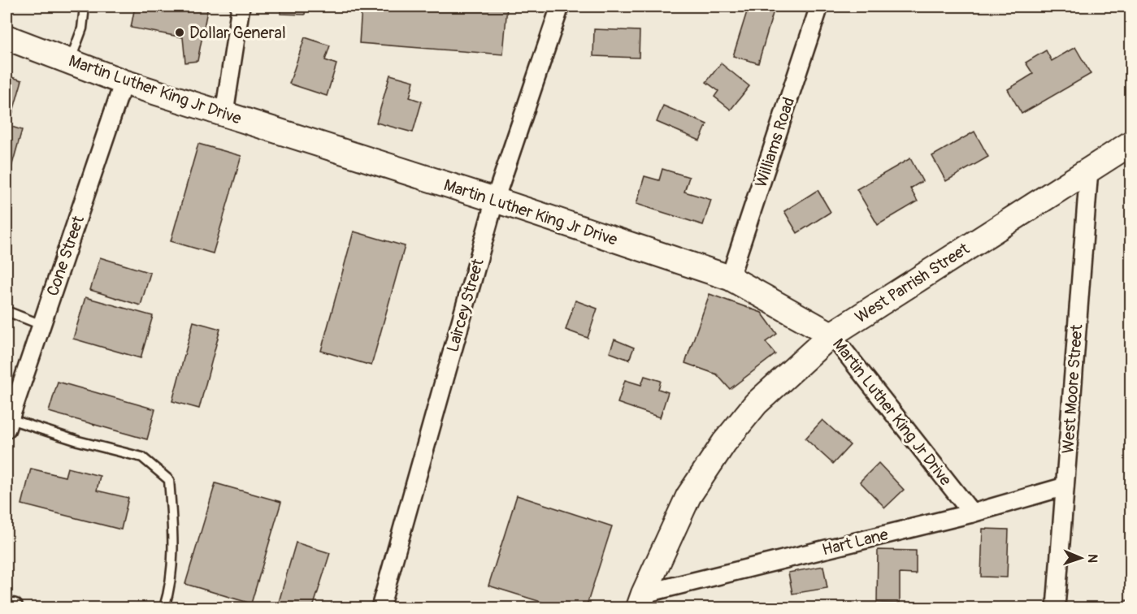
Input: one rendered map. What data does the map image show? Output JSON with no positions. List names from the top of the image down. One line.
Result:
{"streets":{"street":["Martin Luther King Jr Drive","Williams Road","Cone Street","West Parrish Street","Laircey Street","West Moore Street","Hart Lane"]},"crossings":[["Martin Luther King Jr Drive","Williams Road"],["Martin Luther King Jr Drive","Cone Street"],["Martin Luther King Jr Drive","West Parrish Street"],["Martin Luther King Jr Drive","Laircey Street"],["Martin Luther King Jr Drive","Hart Lane"],["West Parrish Street","West Moore Street"],["West Parrish Street","Hart Lane"],["West Moore Street","Hart Lane"]],"places":["Dollar General"],"north":"right"}
